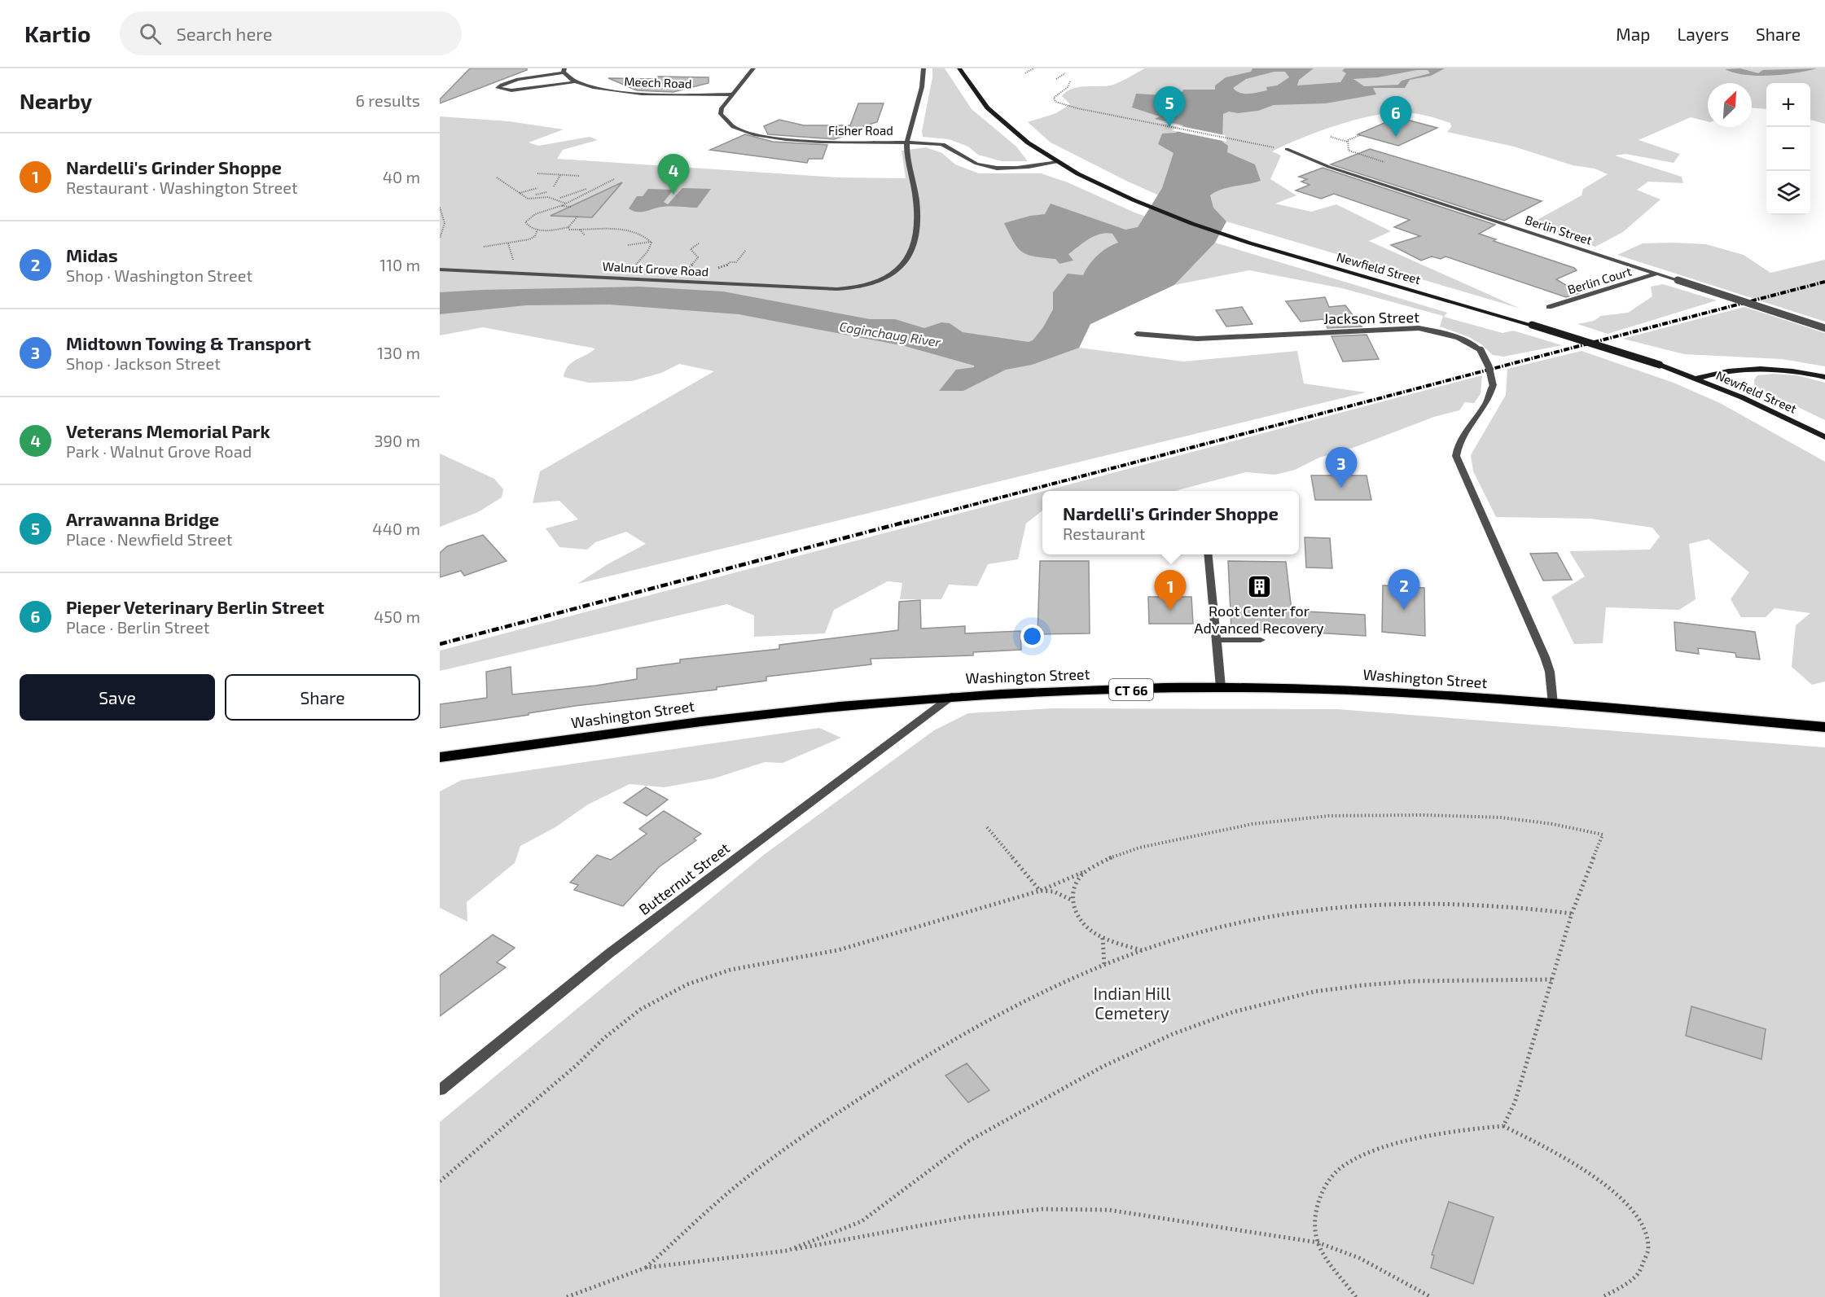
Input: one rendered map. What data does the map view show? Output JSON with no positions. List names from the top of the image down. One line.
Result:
{"streets":{"highway":["Washington Street","CT 66"],"main road":["Newfield Street"],"street":["Meech Road","Fisher Road","Berlin Street","Walnut Grove Road","Berlin Court","Jackson Street","Butternut Street"]},"crossings":[["Meech Road","Fisher Road"],["Fisher Road","Newfield Street"],["Fisher Road","Walnut Grove Road"],["Berlin Street","Berlin Court"],["Jackson Street","Washington Street"],["Washington Street","Butternut Street"]],"water":["Coginchaug River"],"parks":["Indian Hill Cemetery"],"places":{"building":["Root Center for Advanced Recovery"]},"north":"top right","page":{"header":"Kartio","search":"Search here","nav":["Map","Layers","Share"],"heading":["Nearby","6 results"],"map_buttons":["+","−"],"pins":["5","6","4","3","2","1"],"list":[{"mark":"1","name":"Nardelli's Grinder Shoppe","note":"Restaurant · Washington Street","value":"40 m"},{"mark":"2","name":"Midas","note":"Shop · Washington Street","value":"110 m"},{"mark":"3","name":"Midtown Towing & Transport","note":"Shop · Jackson Street","value":"130 m"},{"mark":"4","name":"Veterans Memorial Park","note":"Park · Walnut Grove Road","value":"390 m"},{"mark":"5","name":"Arrawanna Bridge","note":"Place · Newfield Street","value":"440 m"},{"mark":"6","name":"Pieper Veterinary Berlin Street","note":"Place · Berlin Street","value":"450 m"}],"popup":["Nardelli's Grinder Shoppe","Restaurant"],"buttons":["Save","Share"]}}
